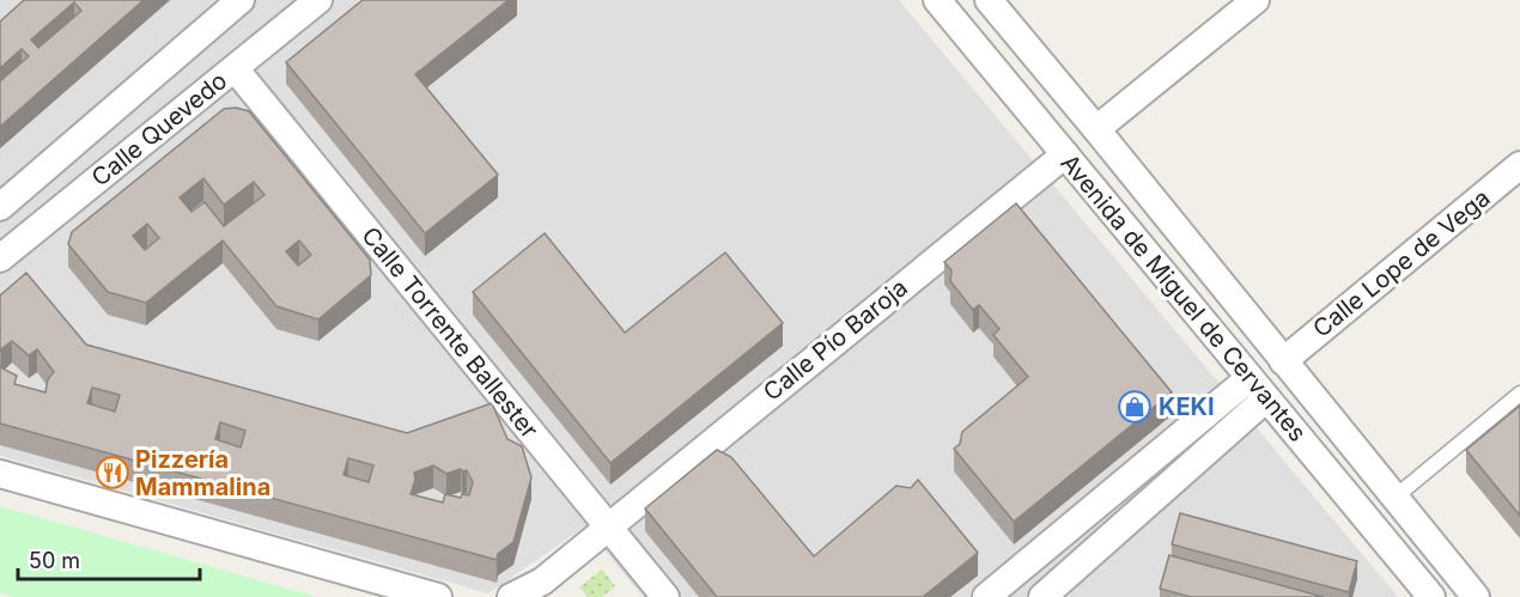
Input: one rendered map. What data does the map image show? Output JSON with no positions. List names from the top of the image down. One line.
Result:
{"streets":{"street":["Calle Quevedo","Calle Lope de Vega","Avenida de Miguel de Cervantes","Calle Torrente Ballester","Calle Pío Baroja"]},"crossings":[["Calle Quevedo","Calle Torrente Ballester"],["Calle Lope de Vega","Avenida de Miguel de Cervantes"],["Avenida de Miguel de Cervantes","Calle Pío Baroja"],["Calle Torrente Ballester","Calle Pío Baroja"]],"places":{"shop":["KEKI"],"restaurant":["Pizzería Mammalina"]},"scale_bar":"50 m"}
